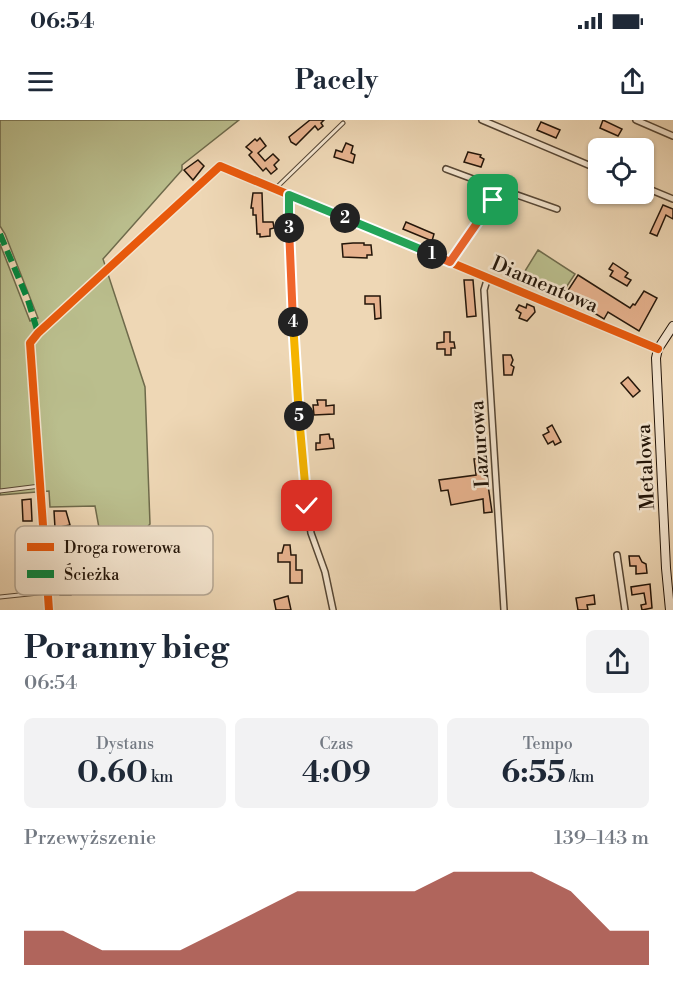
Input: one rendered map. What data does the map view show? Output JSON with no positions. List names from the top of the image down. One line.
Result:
{"streets":{"street":["Diamentowa","Lazurowa","Metalowa"]},"crossings":[["Diamentowa","Lazurowa"],["Diamentowa","Metalowa"]],"legend":["Droga rowerowa","Ścieżka"],"page":{"status":"06:54","header":"Pacely","pins":["2","3","1","4","5"],"heading":["Poranny bieg","06:54"],"stats":[["Dystans","0.60 km"],["Czas","4:09"],["Tempo","6:55 /km"]],"chart":["Przewyższenie","139–143 m"]}}
